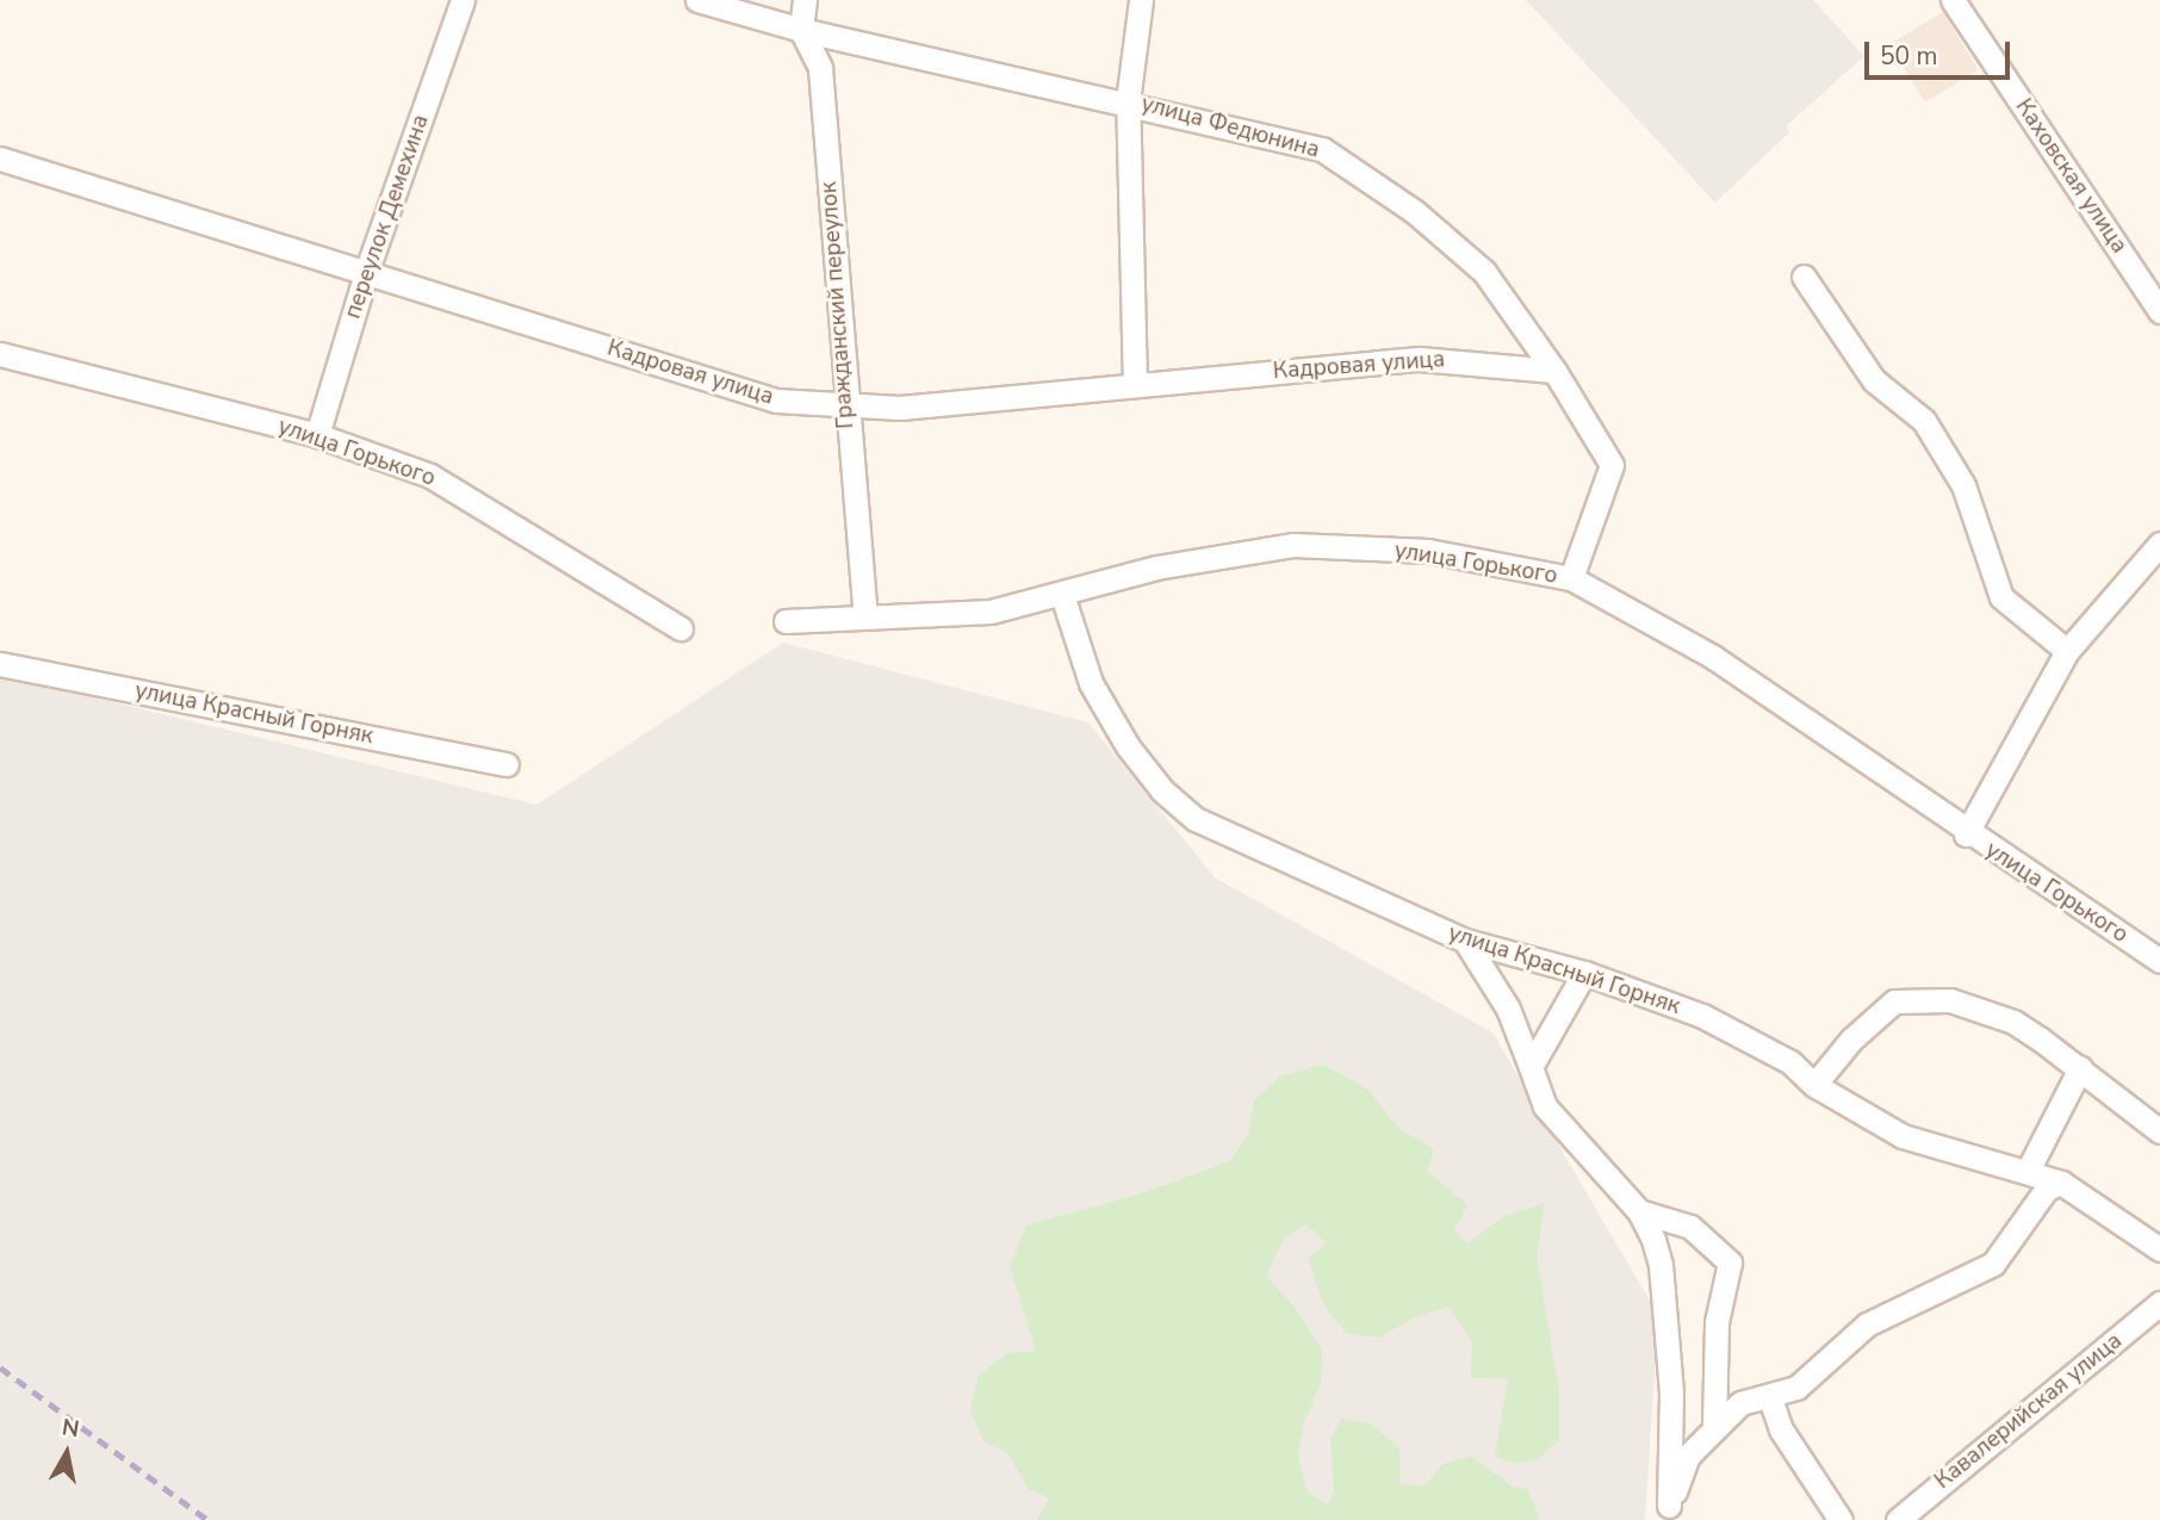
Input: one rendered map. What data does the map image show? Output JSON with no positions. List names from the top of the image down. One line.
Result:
{"streets":{"street":["улица Федюнина","Каховская улица","переулок Демехина","Гражданский переулок","Кадровая улица","улица Горького","улица Красный Горняк","Кавалерийская улица"]},"crossings":[["улица Федюнина","Гражданский переулок"],["улица Федюнина","Кадровая улица"],["улица Федюнина","улица Горького"],["переулок Демехина","Кадровая улица"],["переулок Демехина","улица Горького"],["Гражданский переулок","Кадровая улица"],["Гражданский переулок","улица Горького"],["улица Горького","улица Красный Горняк"]],"scale_bar":"50 m","north":"top"}
